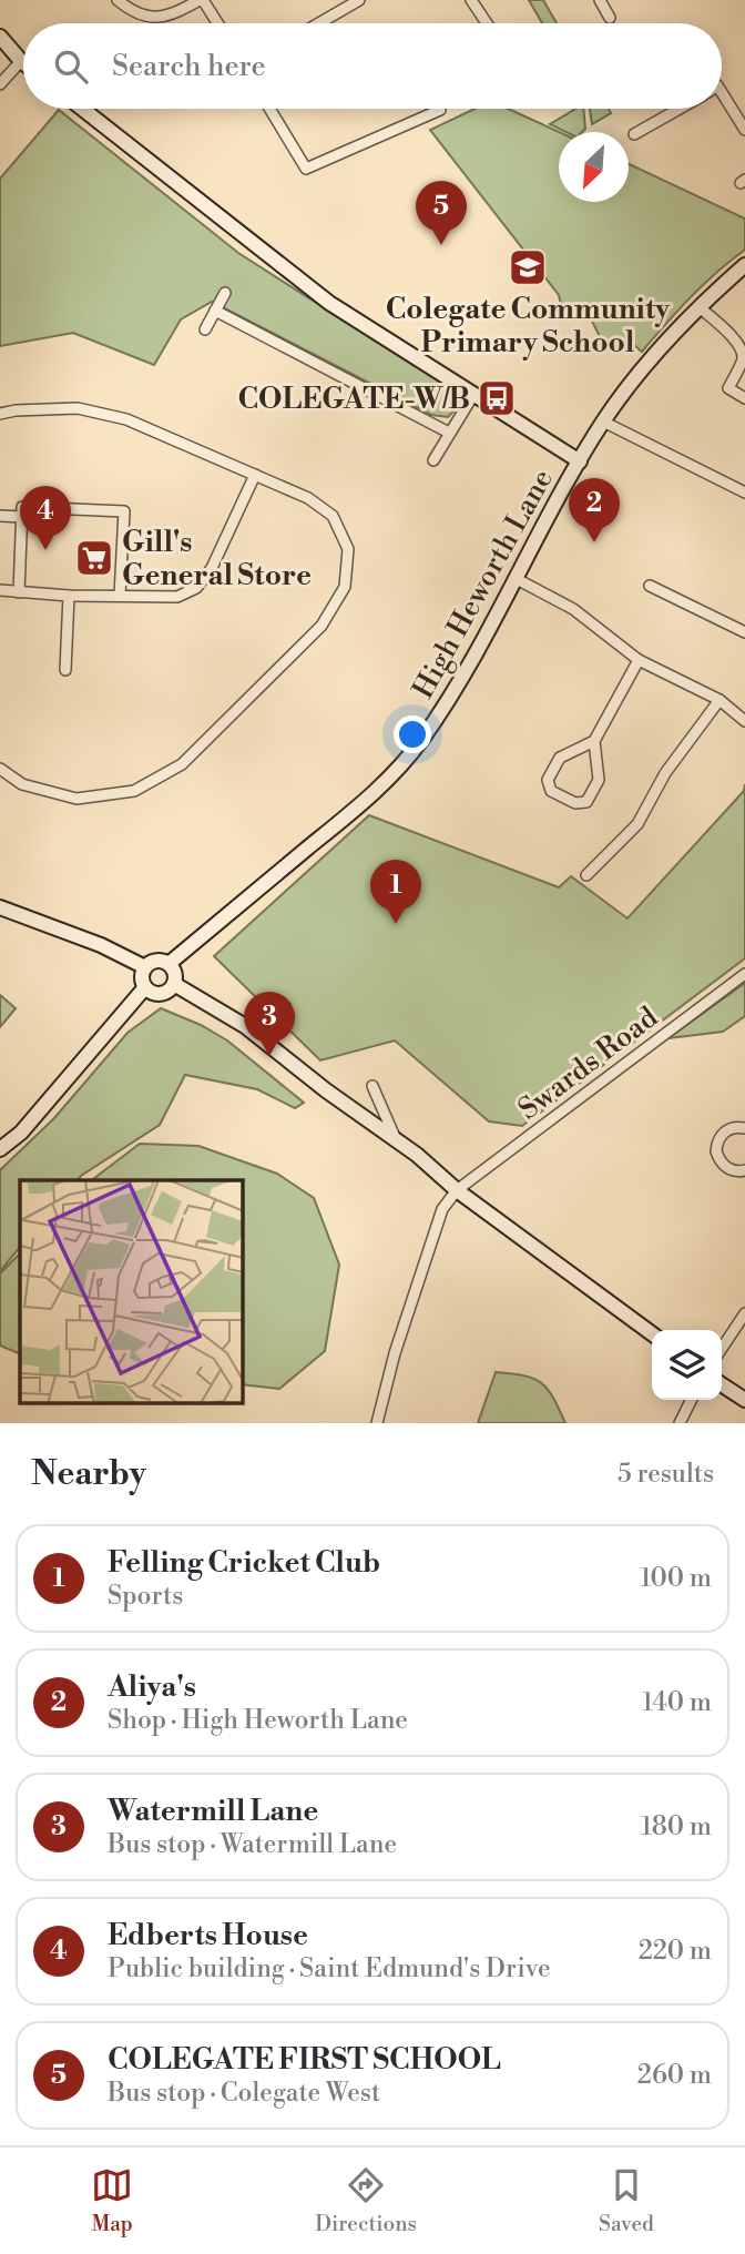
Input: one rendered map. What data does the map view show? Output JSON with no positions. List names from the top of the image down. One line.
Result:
{"streets":{"street":["High Heworth Lane","Swards Road"]},"places":{"school or university":["Colegate Community Primary School"],"bus stop":["COLEGATE-W/B"],"supermarket":["Gill's General Store"]},"north":"bottom left","page":{"search":"Search here","pins":["5","2","4","1","3"],"heading":["Nearby","5 results"],"list":[{"mark":"1","name":"Felling Cricket Club","note":"Sports","value":"100 m"},{"mark":"2","name":"Aliya's","note":"Shop · High Heworth Lane","value":"140 m"},{"mark":"3","name":"Watermill Lane","note":"Bus stop · Watermill Lane","value":"180 m"},{"mark":"4","name":"Edberts House","note":"Public building · Saint Edmund's Drive","value":"220 m"},{"mark":"5","name":"COLEGATE FIRST SCHOOL","note":"Bus stop · Colegate West","value":"260 m"}],"nav":["Map","Directions","Saved"]}}
